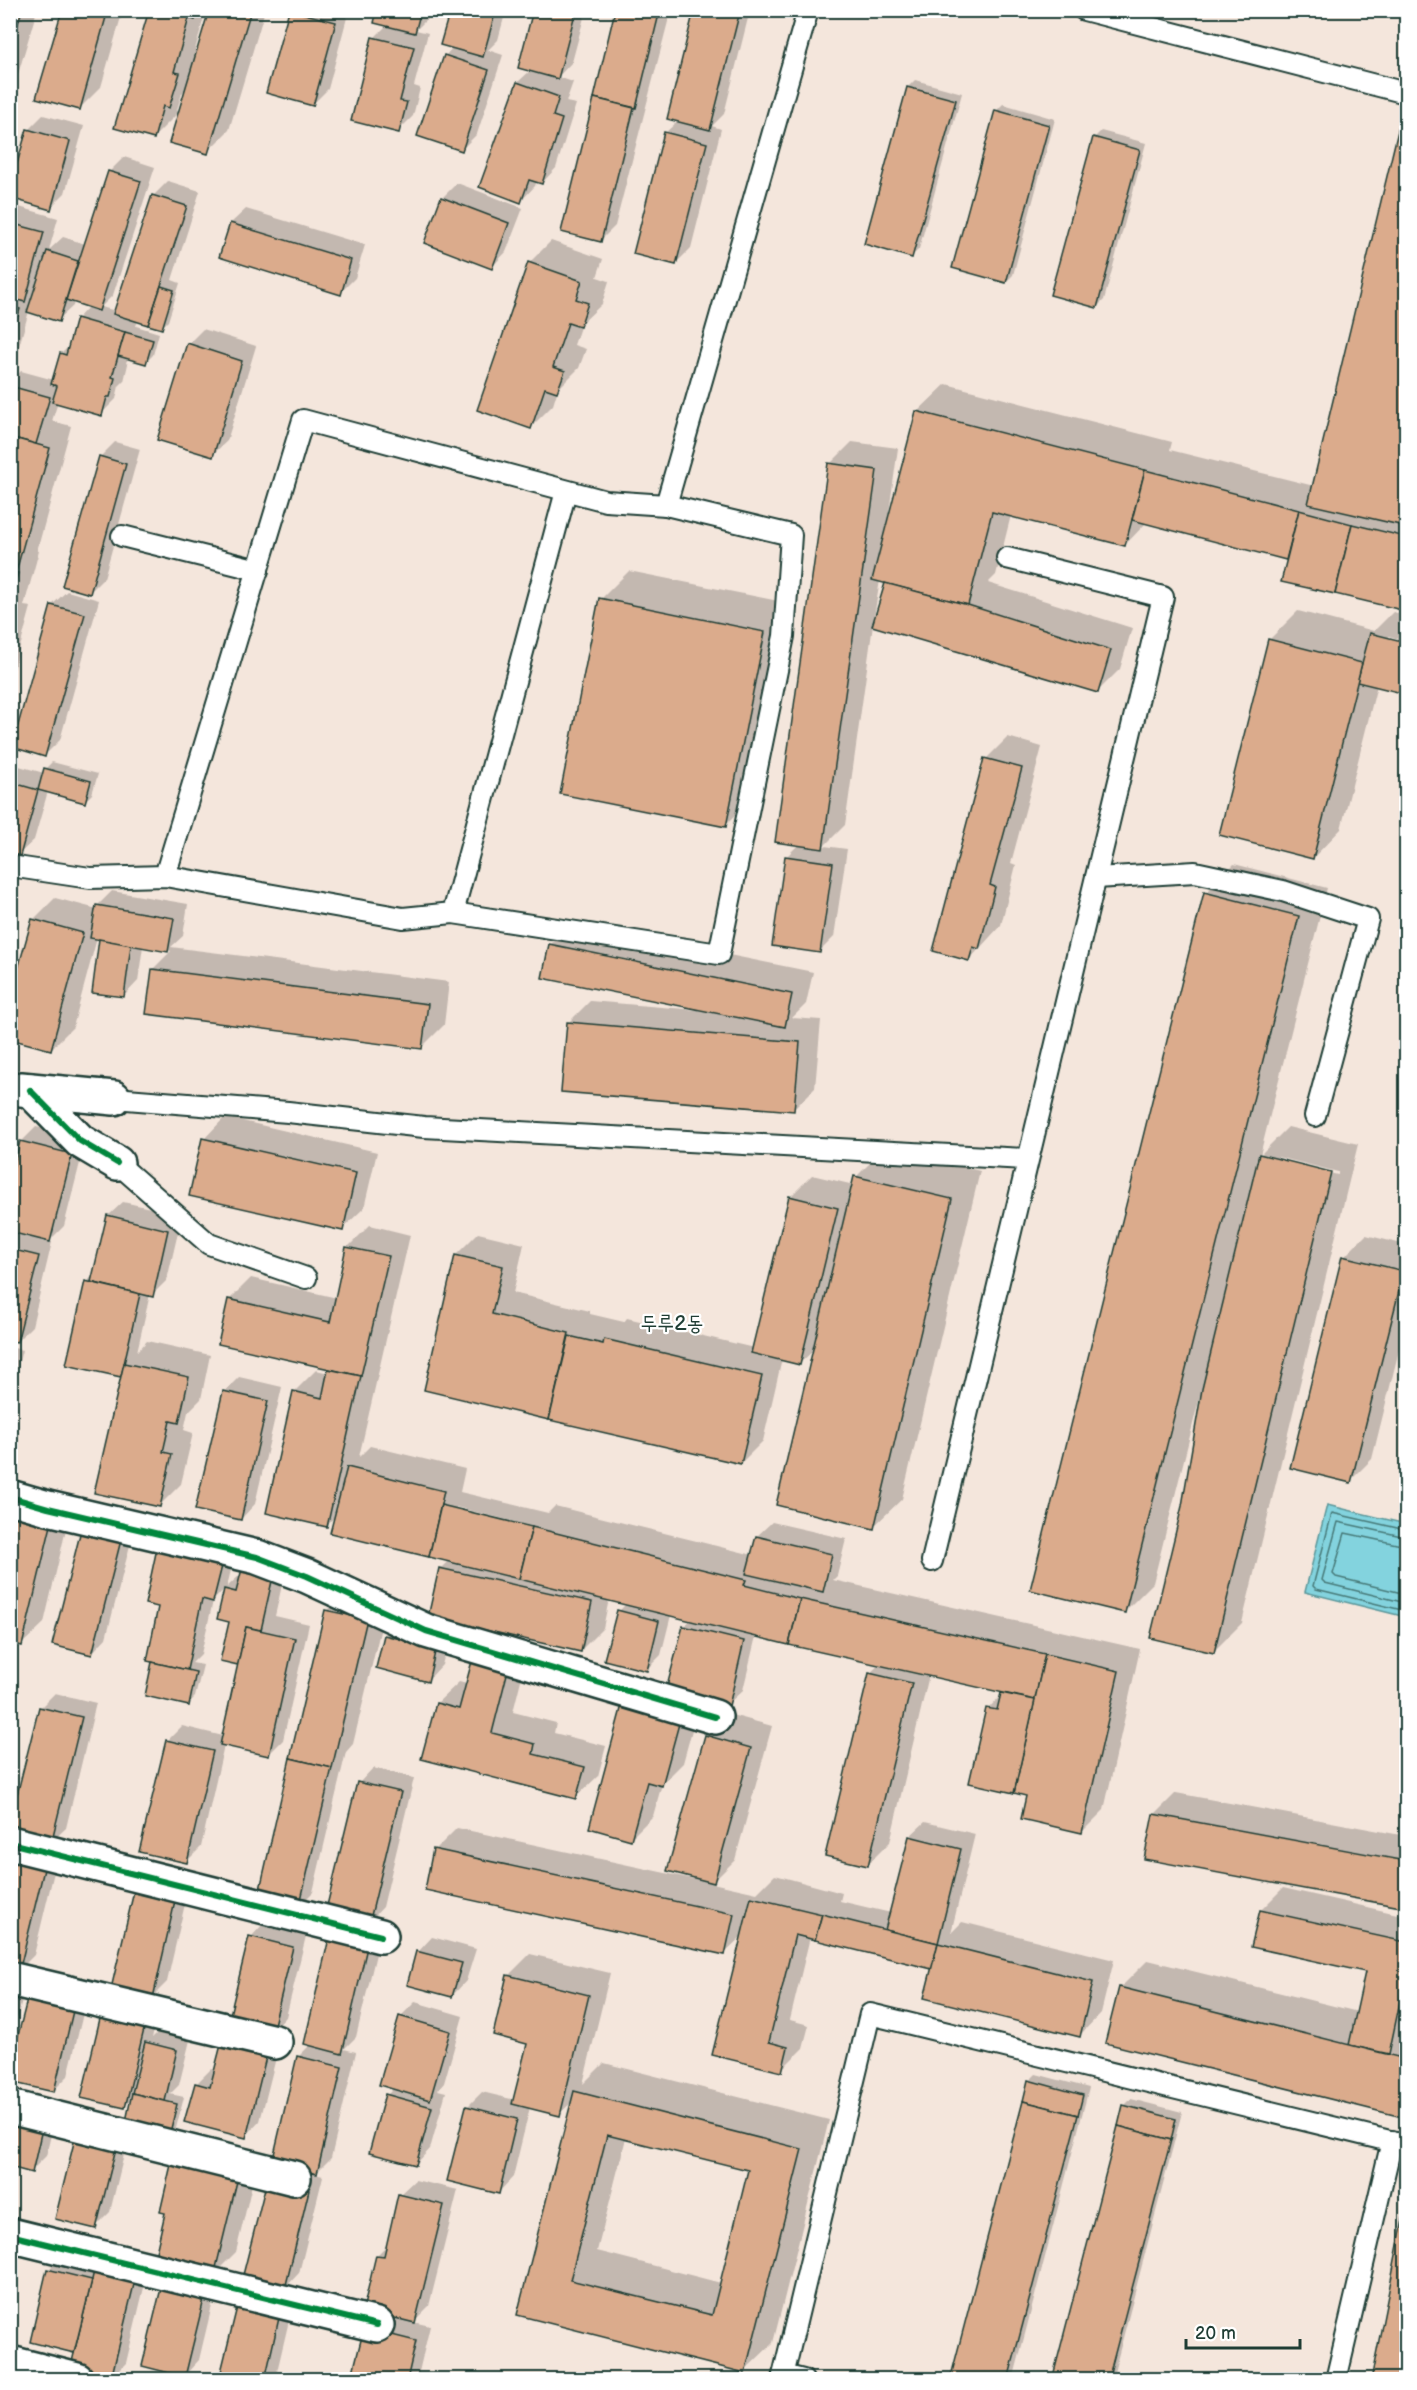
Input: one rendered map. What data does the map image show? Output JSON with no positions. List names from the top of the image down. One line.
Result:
{"districts":["두루2동"],"scale_bar":"20 m"}
